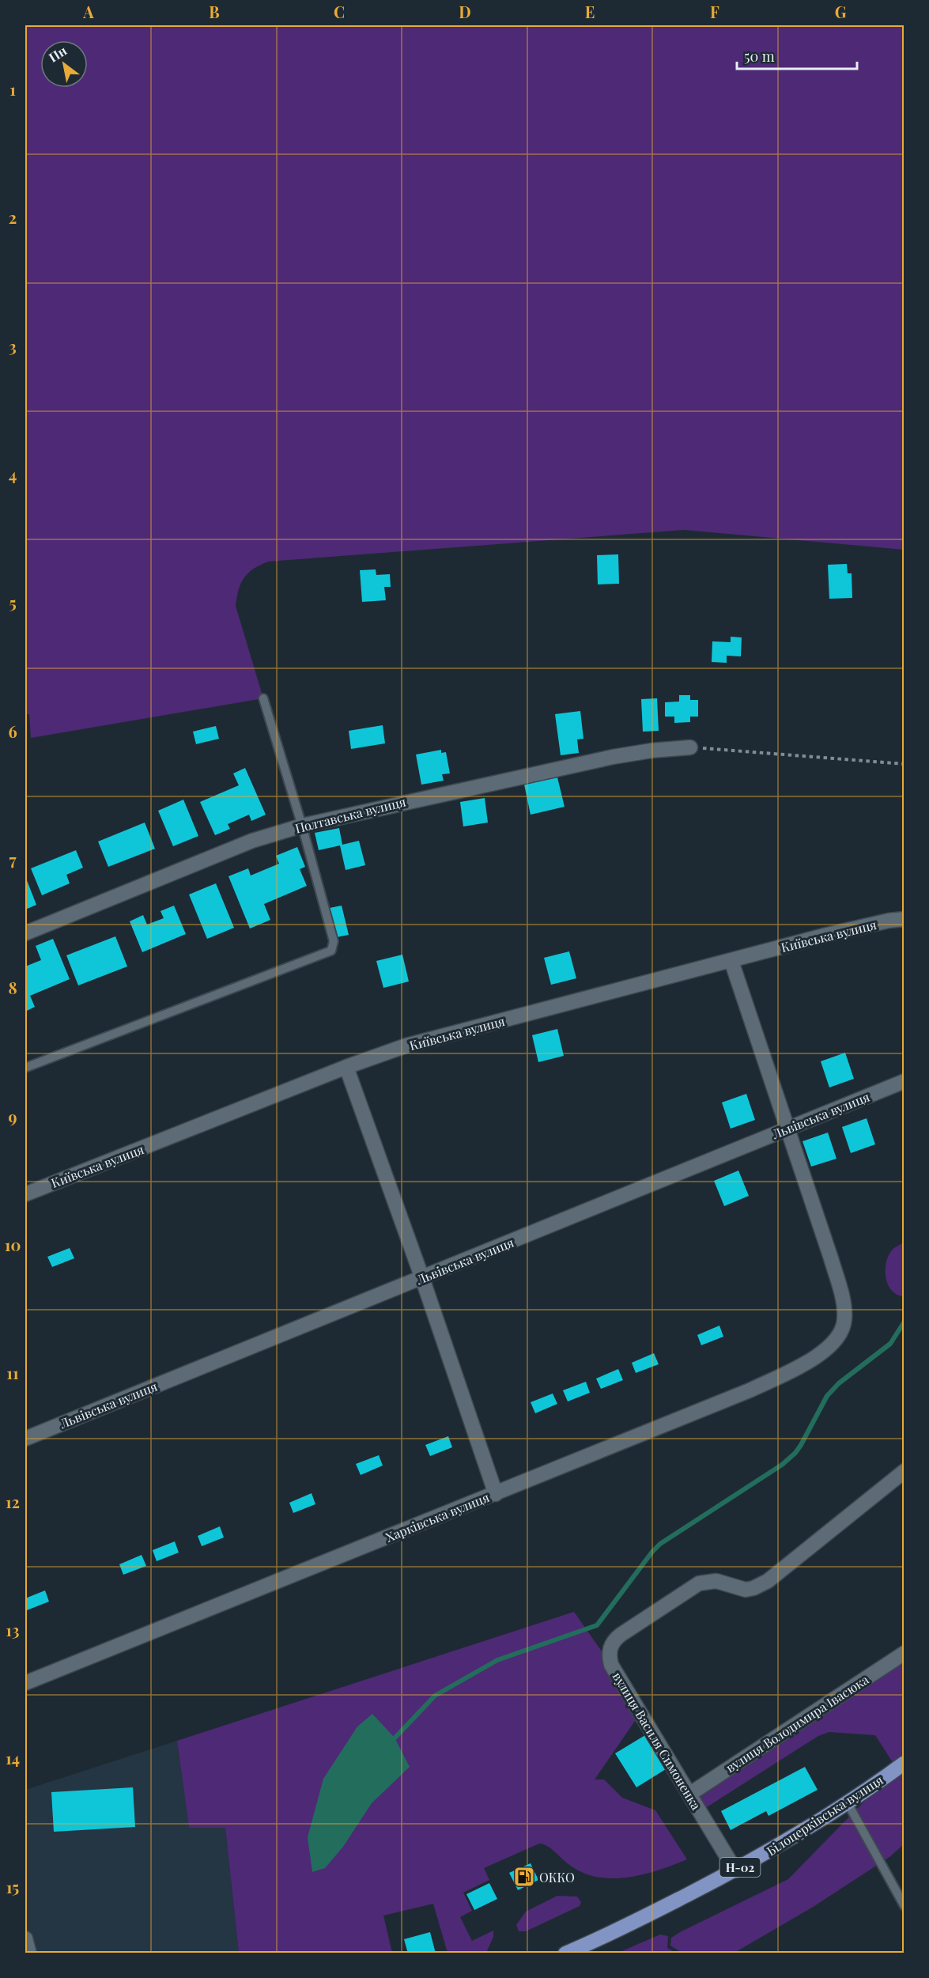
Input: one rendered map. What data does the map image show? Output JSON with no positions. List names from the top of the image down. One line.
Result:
{"streets":{"main road":["Білоцерківська вулиця","Н-02"],"street":["Полтавська вулиця","Київська вулиця","Львівська вулиця","Харківська вулиця","вулиця Володимира Івасюка","вулиця Василя Симоненка"]},"crossings":[["Львівська вулиця","Харківська вулиця"],["вулиця Володимира Івасюка","вулиця Василя Симоненка"],["вулиця Василя Симоненка","Білоцерківська вулиця"]],"places":{"fuel station":["ОККО"]},"scale_bar":"50 m","north":"top left","grid":{"columns":["A","B","C","D","E","F","G"],"rows":["1","2","3","4","5","6","7","8","9","10","11","12","13","14","15"]}}
